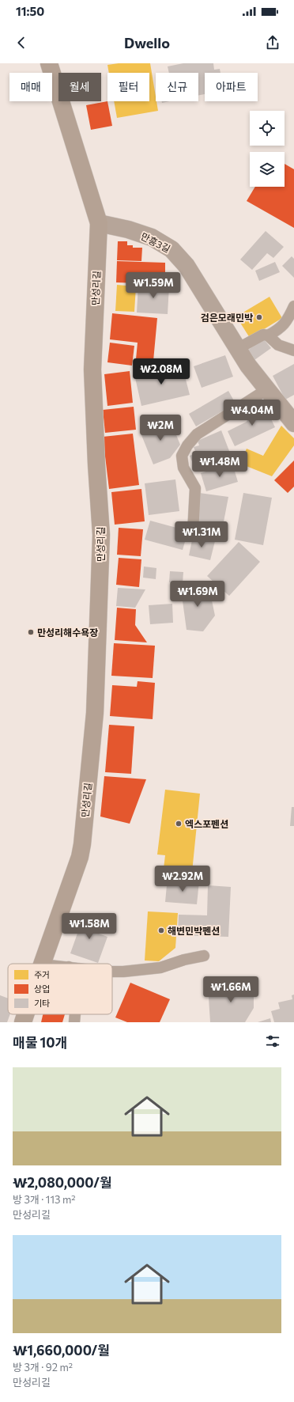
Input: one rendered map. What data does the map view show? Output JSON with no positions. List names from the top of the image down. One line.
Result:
{"streets":{"street":["만흥3길","만성리길"]},"crossings":[["만흥3길","만성리길"]],"places":["검은모래민박","만성리해수욕장","엑스포펜션","해변민박펜션"],"legend":["주거","상업","기타"],"page":{"status":"11:50","header":"Dwello","chip":["매매","월세","필터","신규","아파트"],"price":["₩1.59M","₩2.08M","₩4.04M","₩2M","₩1.48M","₩1.31M","₩1.69M","₩2.92M","₩1.58M","₩1.66M"],"heading":"매물 10개","list":[{"name":"₩2,080,000/월","note":"방 3개 · 113 m² · 만성리길"},{"name":"₩1,660,000/월","note":"방 3개 · 92 m² · 만성리길"}]}}
